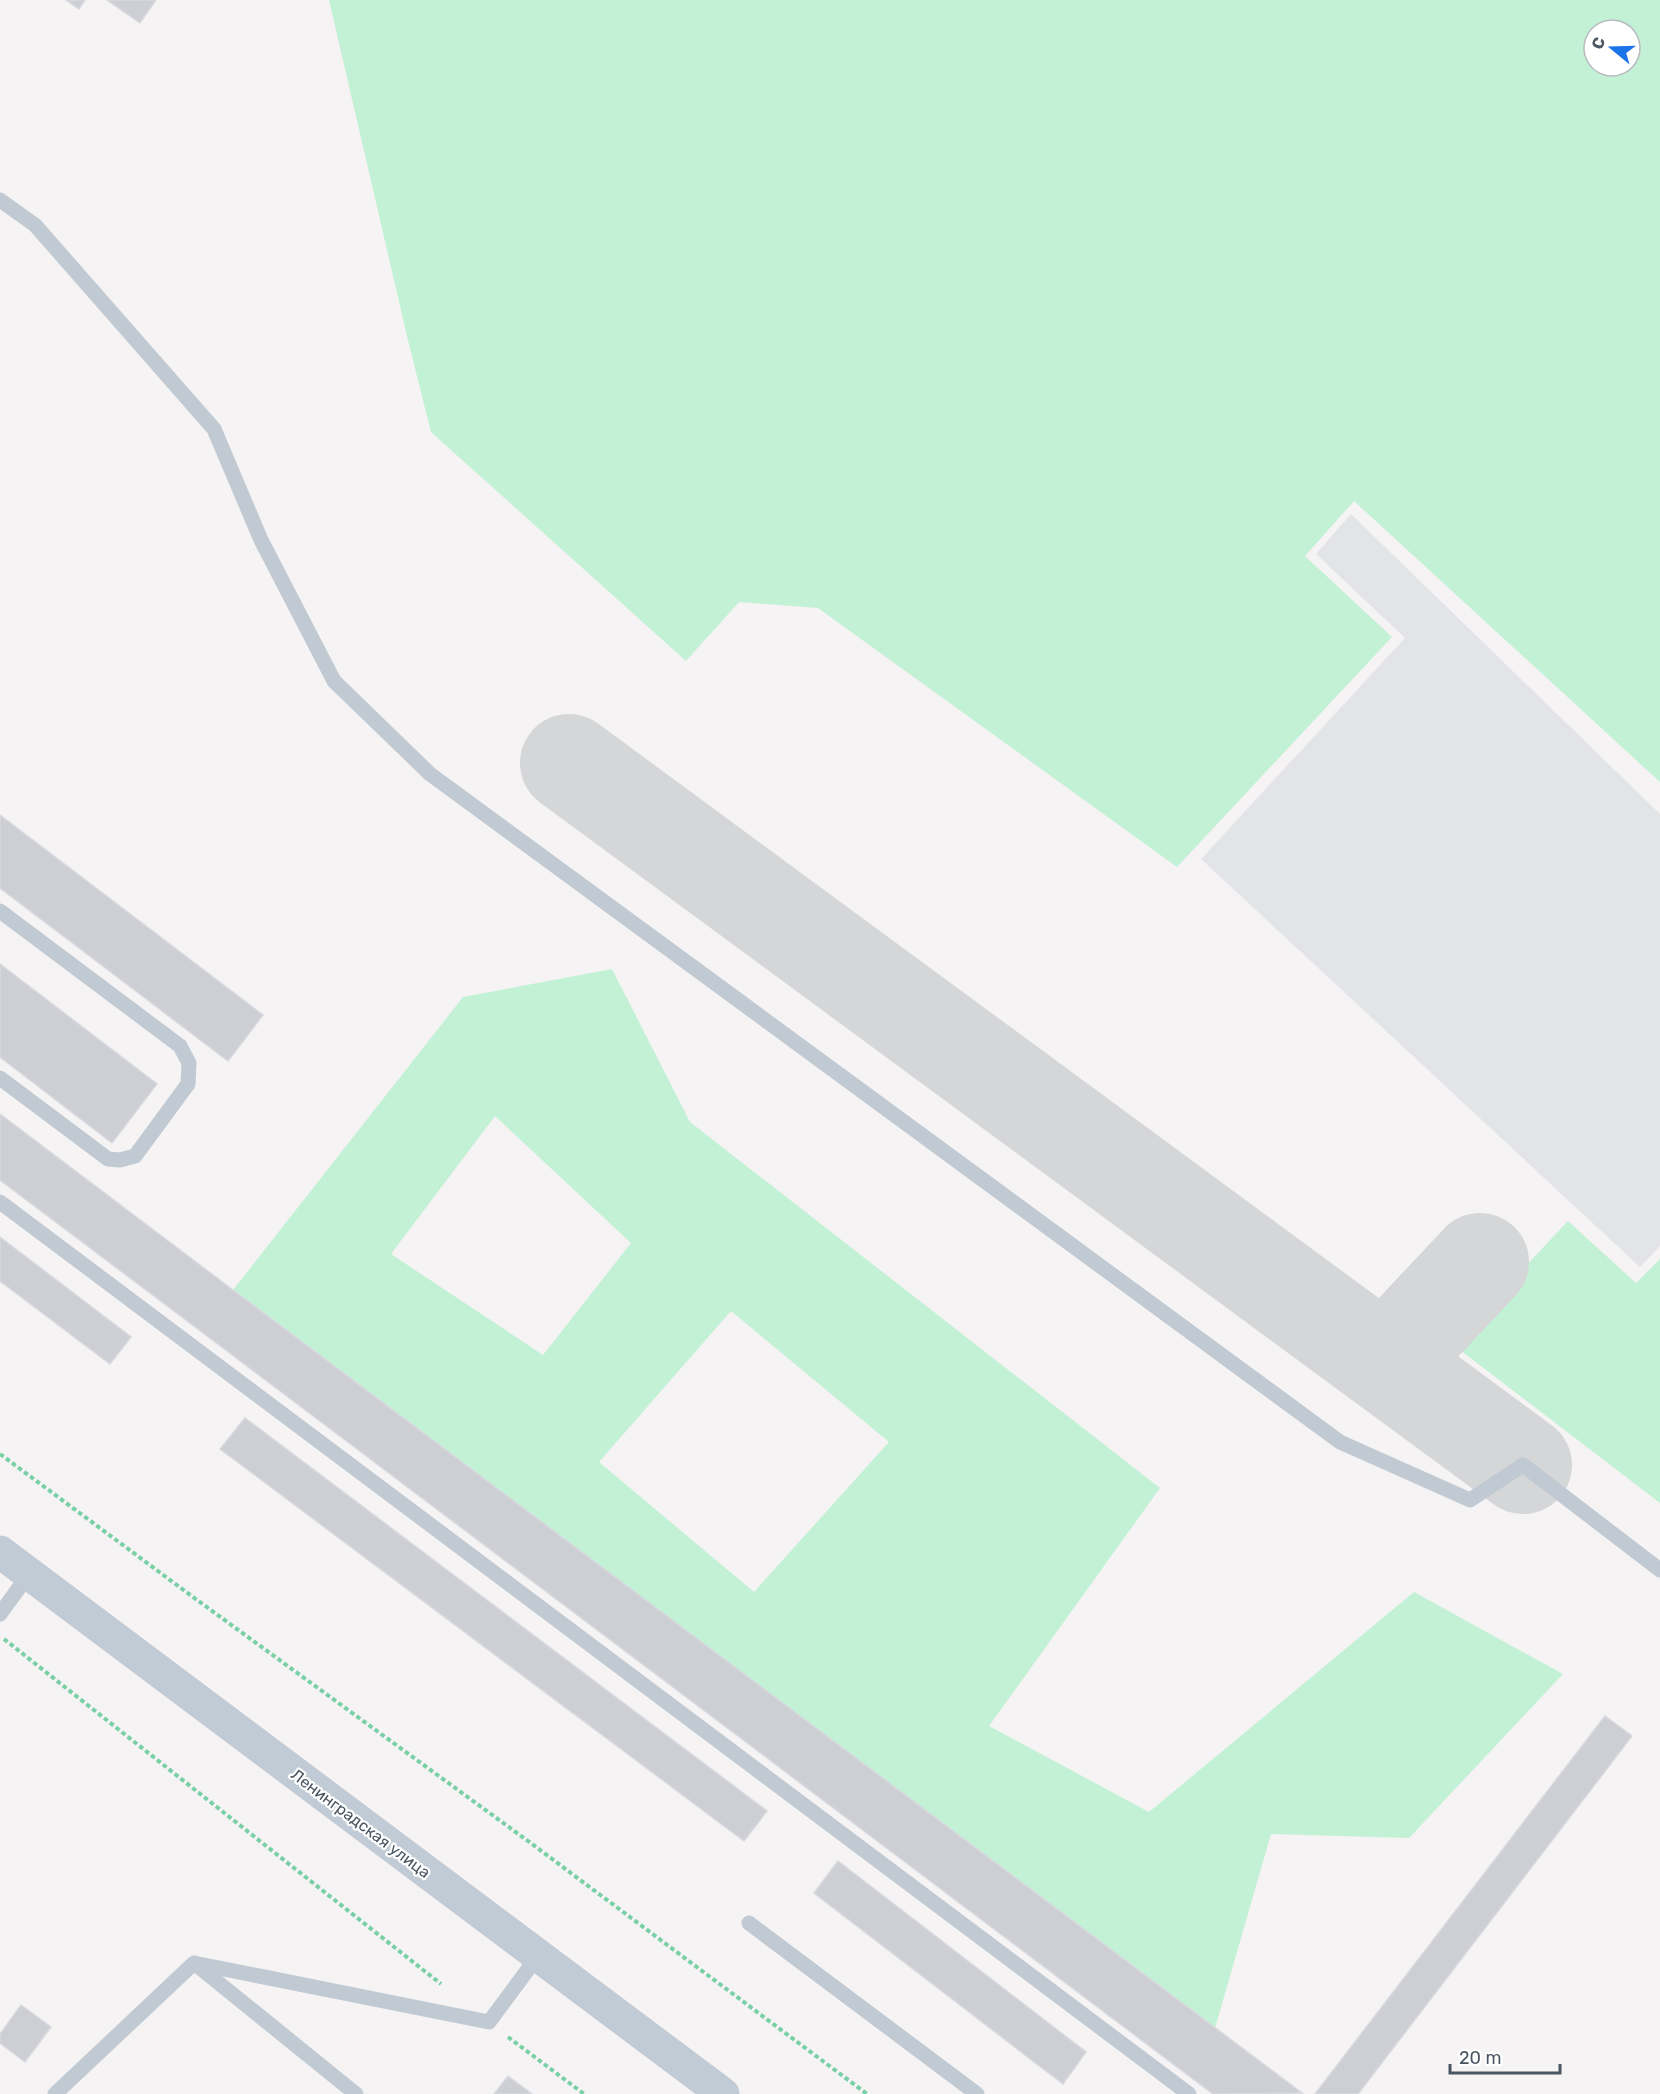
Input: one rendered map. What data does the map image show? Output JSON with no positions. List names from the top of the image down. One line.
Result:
{"streets":{"main road":["Ленинградская улица"]},"scale_bar":"20 m","north":"left"}
